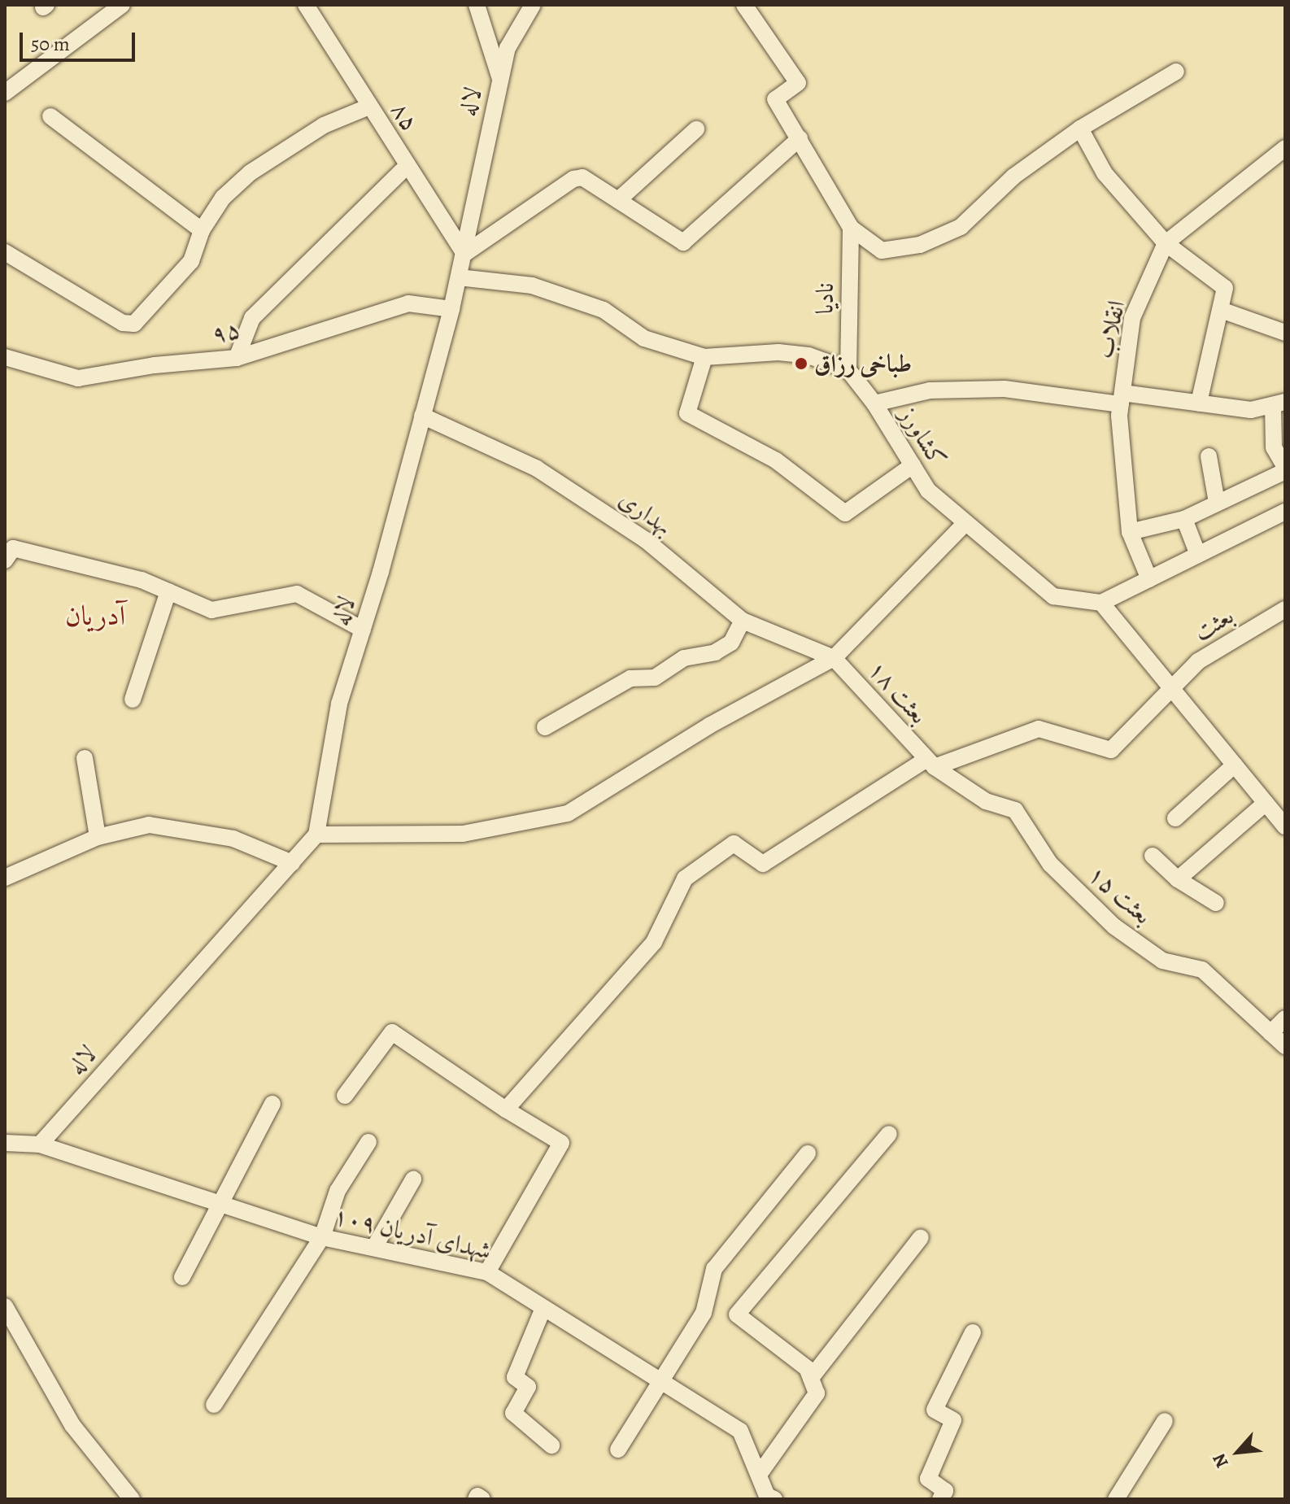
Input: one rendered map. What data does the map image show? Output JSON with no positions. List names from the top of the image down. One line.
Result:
{"streets":{"street":["لاله","۸۵","نادیا","انقلاب","۹۵","کشاورز","بهداری","بعثت","بعثت ۱۸","بعثت ۱۵","شهدای آدریان ۱۰۹"]},"crossings":[["لاله","۸۵"],["لاله","۹۵"],["لاله","بهداری"],["لاله","شهدای آدریان ۱۰۹"],["نادیا","کشاورز"],["بهداری","بعثت ۱۸"],["بعثت","بعثت ۱۸"],["بعثت","بعثت ۱۵"],["بعثت ۱۸","بعثت ۱۵"]],"districts":["آدریان"],"places":["طباخی رزاق"],"scale_bar":"50 m","north":"bottom left"}
